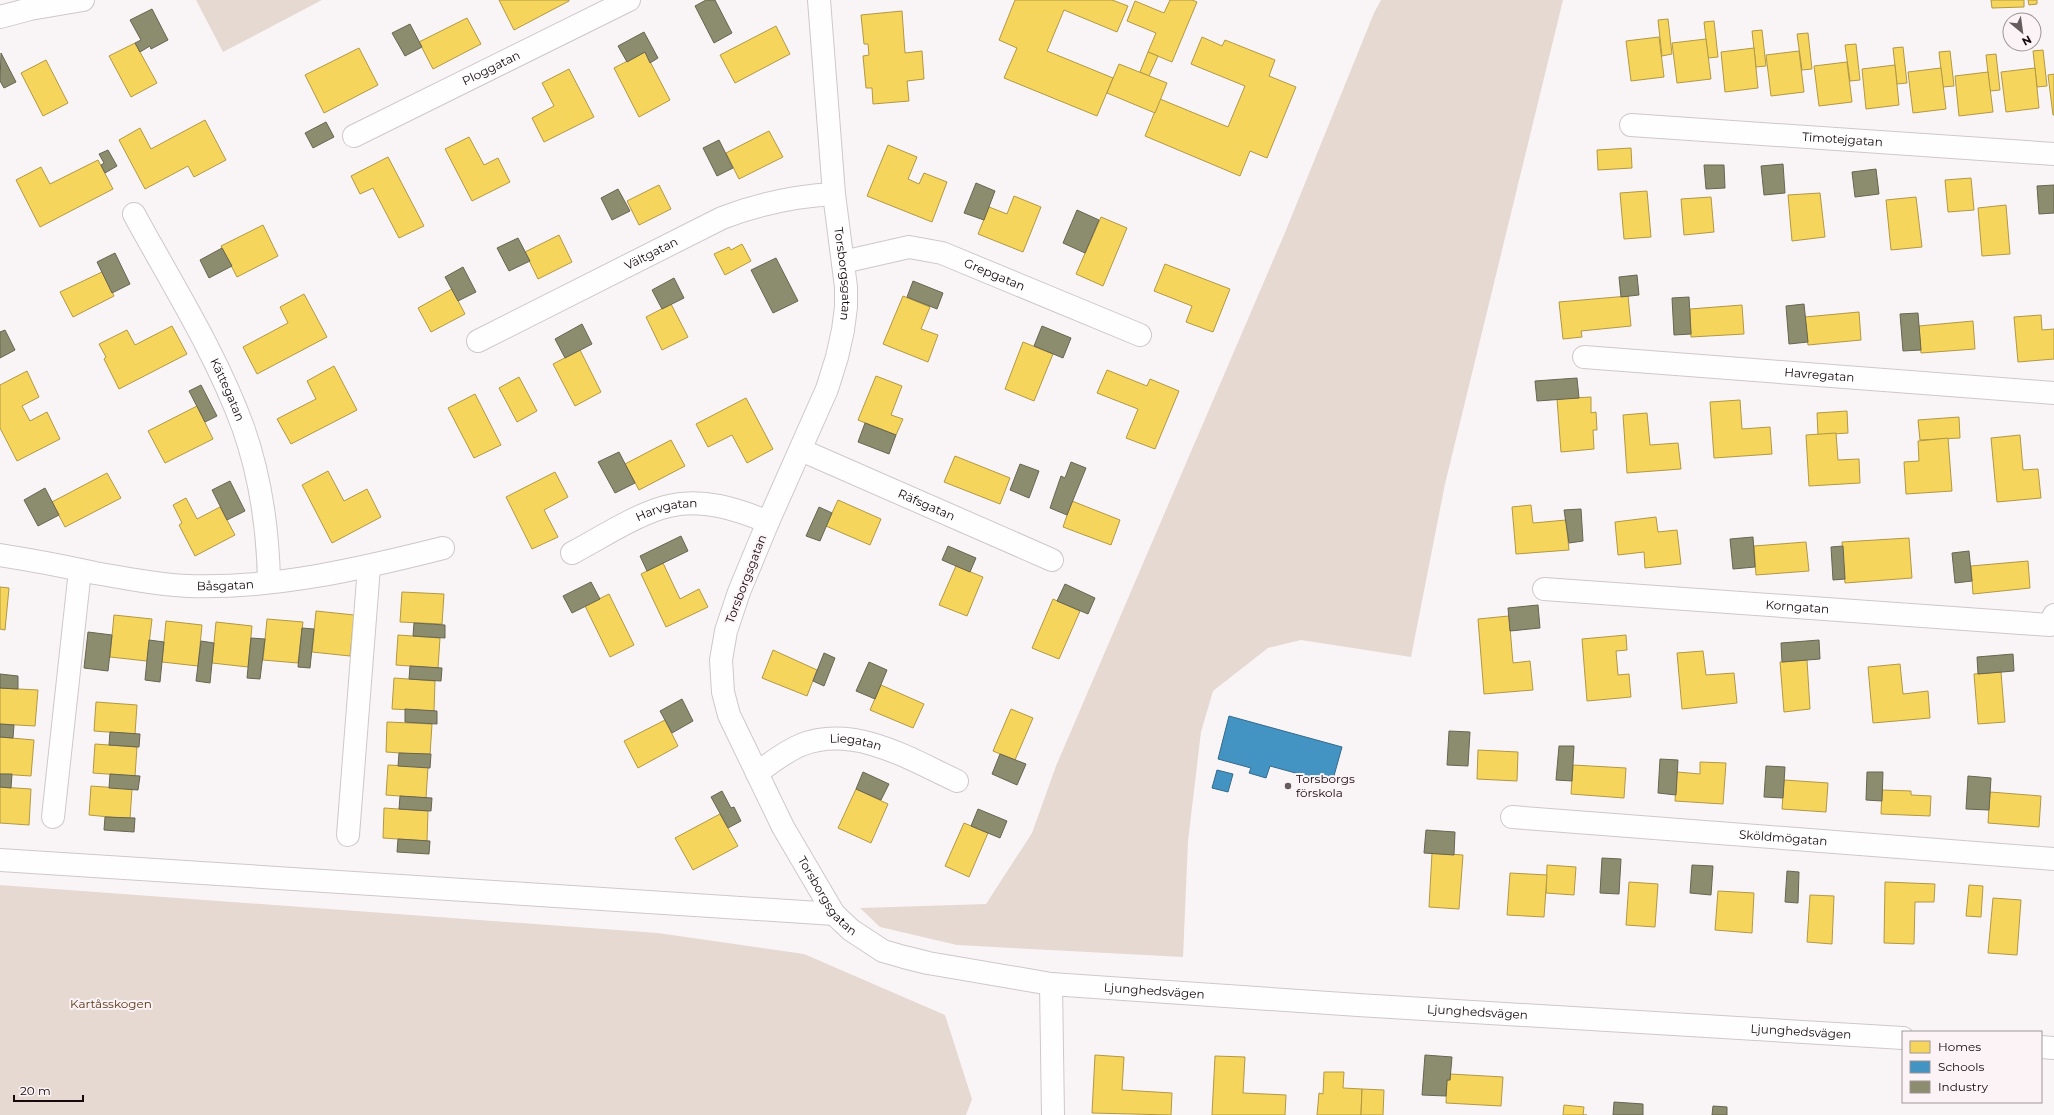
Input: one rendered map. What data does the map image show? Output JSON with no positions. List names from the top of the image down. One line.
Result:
{"streets":{"street":["Ploggatan","Timotejgatan","Vältgatan","Torsborgsgatan","Grepgatan","Havregatan","Kättegatan","Räfsgatan","Harvgatan","Båsgatan","Korngatan","Liegatan","Sköldmögatan","Ljunghedsvägen"]},"crossings":[["Vältgatan","Torsborgsgatan"],["Torsborgsgatan","Grepgatan"],["Torsborgsgatan","Räfsgatan"],["Torsborgsgatan","Harvgatan"],["Torsborgsgatan","Liegatan"],["Torsborgsgatan","Ljunghedsvägen"],["Kättegatan","Båsgatan"]],"parks":["Kartåsskogen"],"places":["Torsborgs förskola"],"legend":["Homes","Schools","Industry"],"scale_bar":"20 m","north":"bottom right"}
